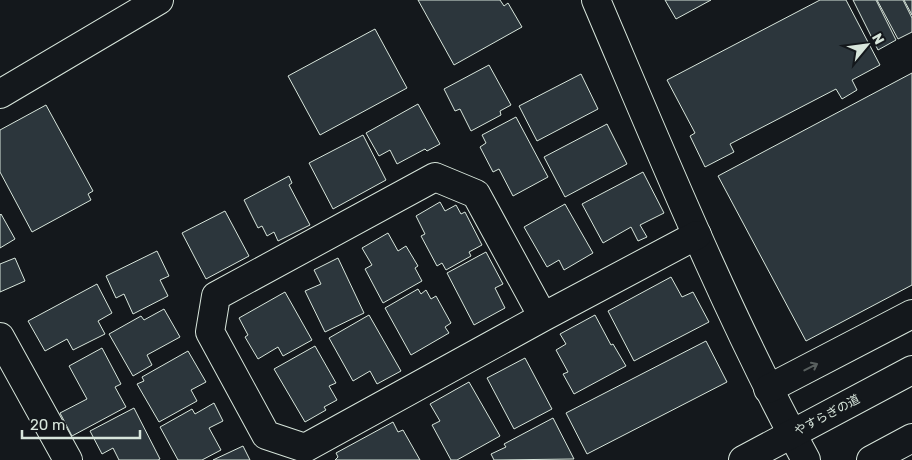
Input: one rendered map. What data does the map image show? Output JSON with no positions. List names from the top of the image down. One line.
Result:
{"streets":{"street":["やすらぎの道"]},"scale_bar":"20 m","north":"top right"}
